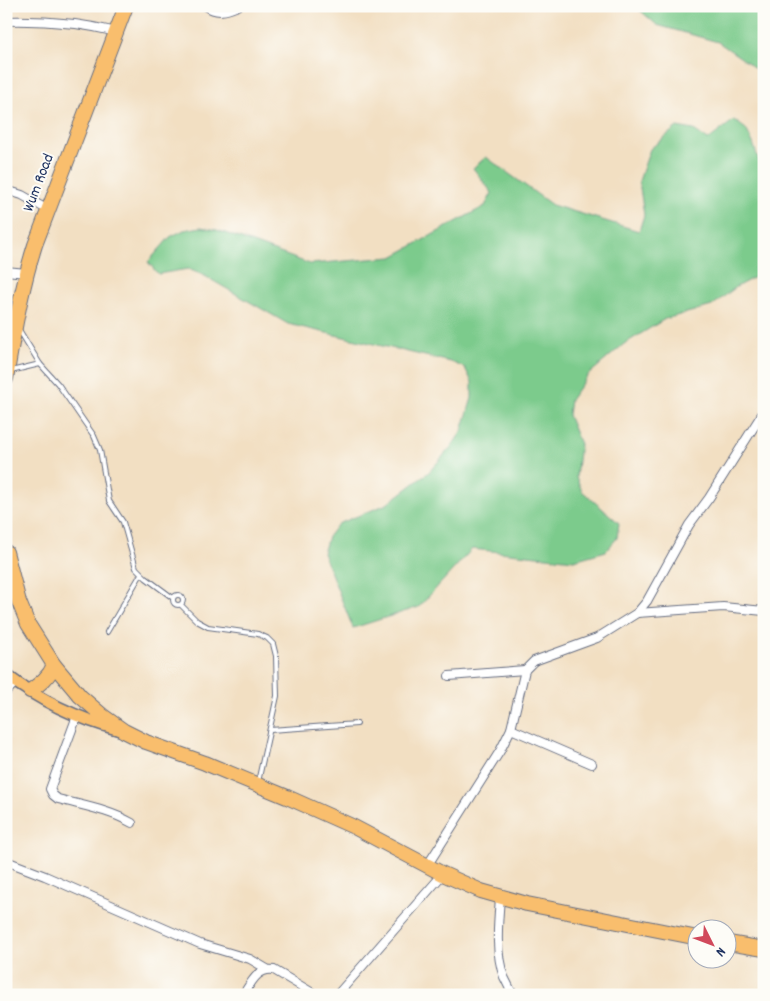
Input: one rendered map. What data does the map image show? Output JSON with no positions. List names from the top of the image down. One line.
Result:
{"streets":{"highway":["Wum Road"]},"north":"bottom right"}
